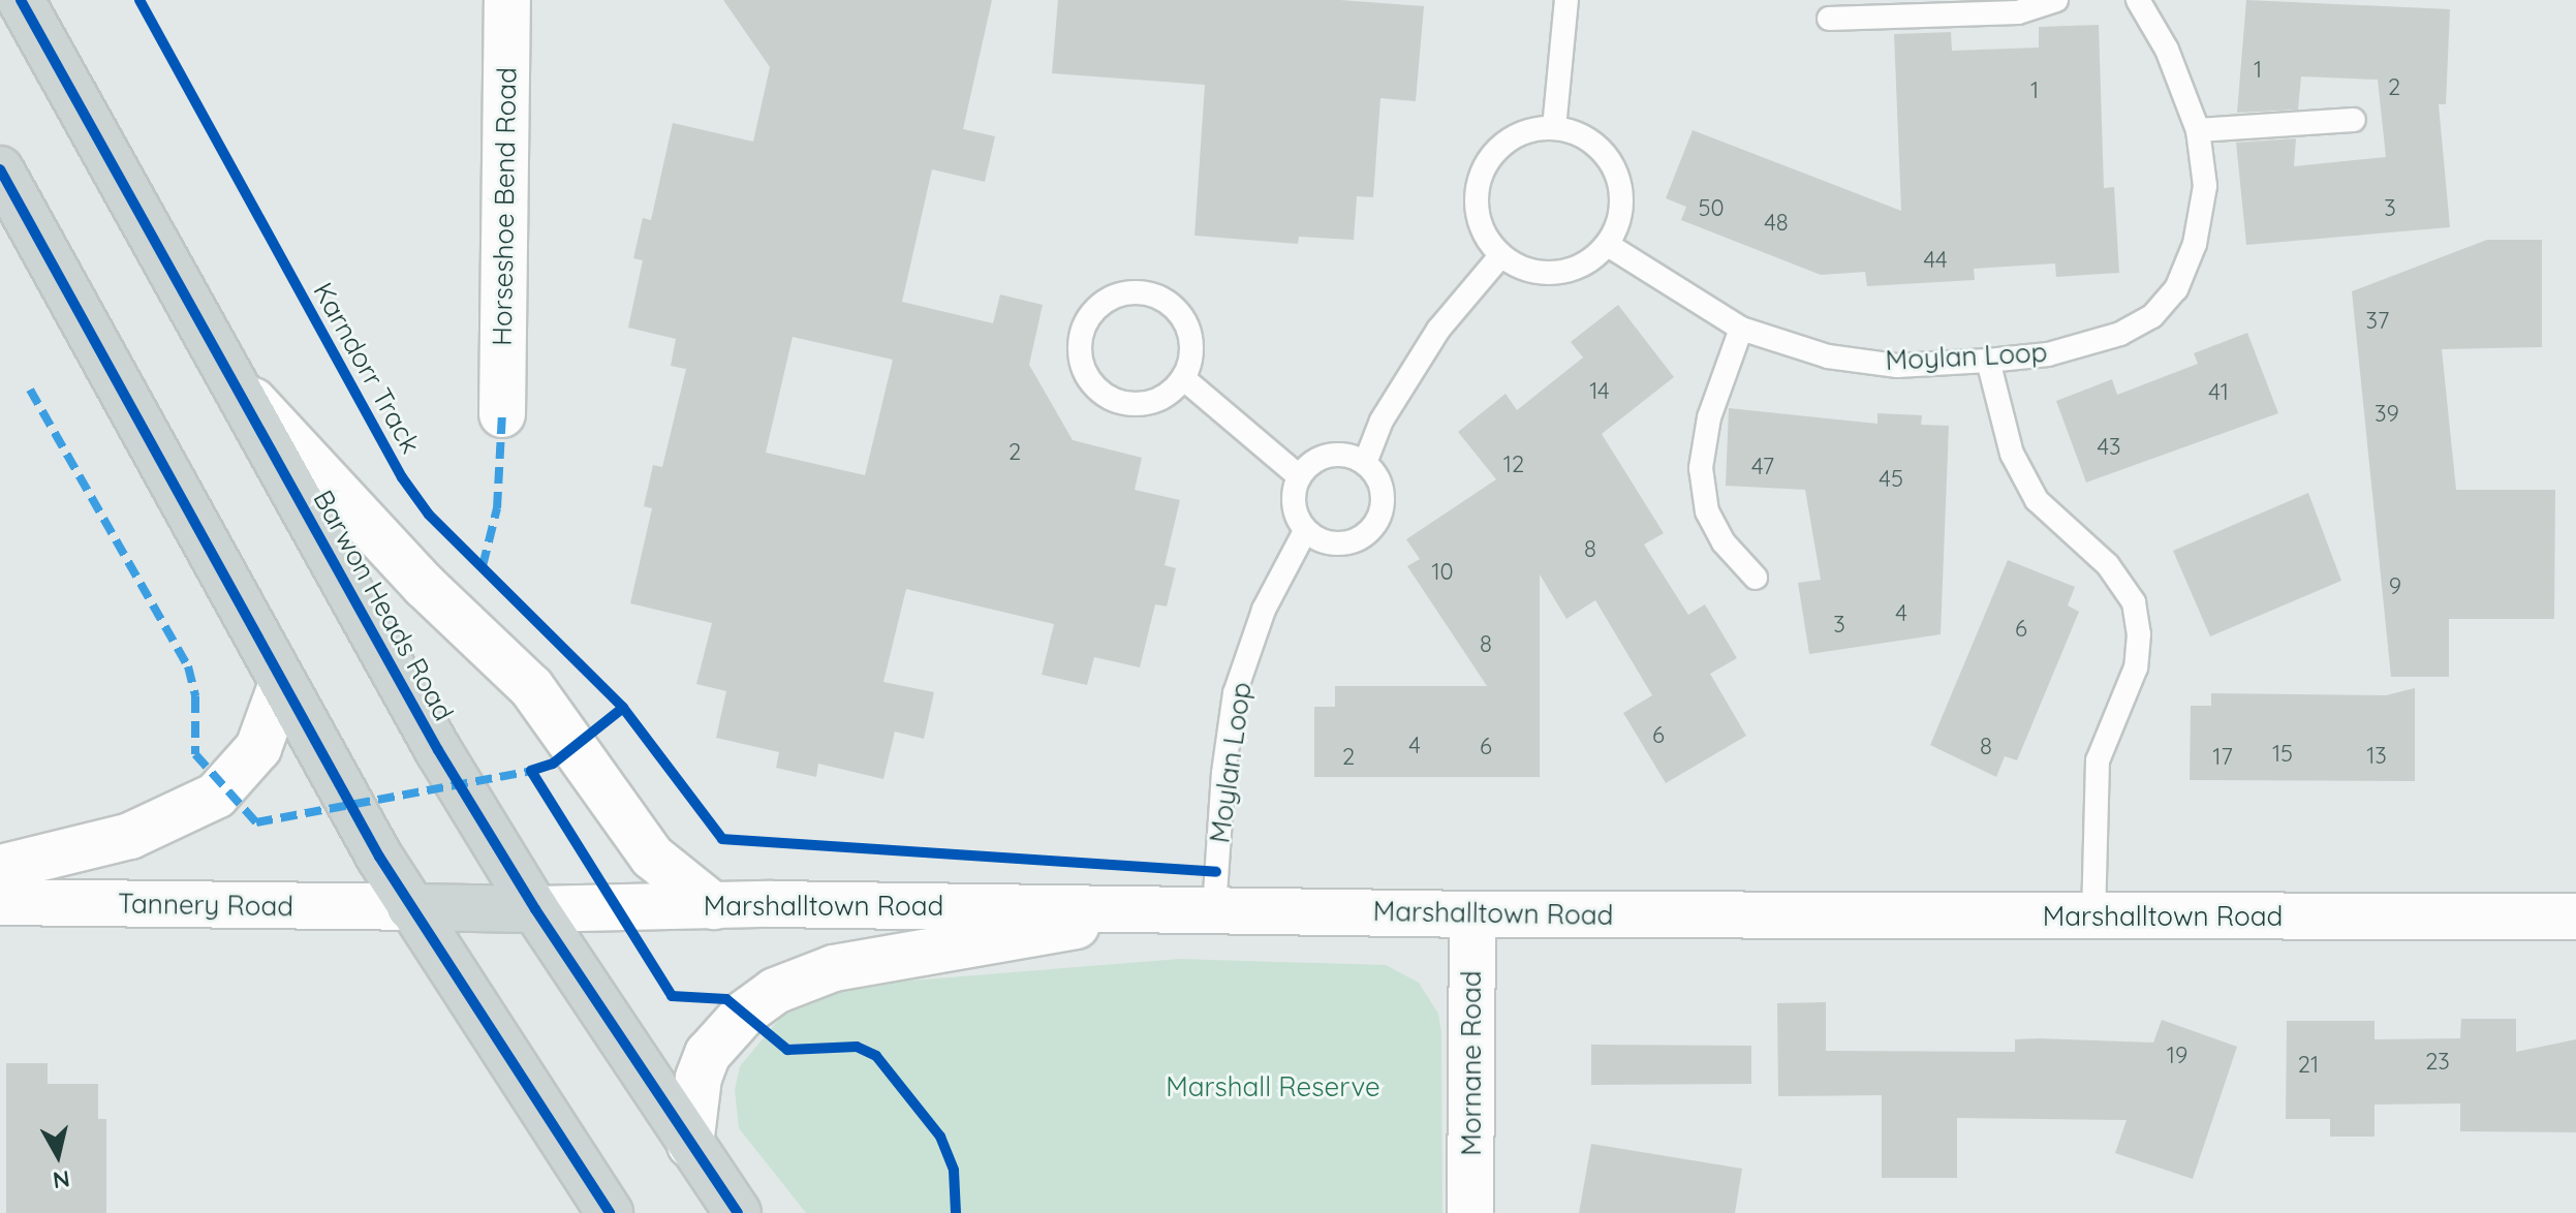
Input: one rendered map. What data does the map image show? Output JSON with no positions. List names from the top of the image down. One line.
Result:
{"streets":{"main road":["Barwon Heads Road","Marshalltown Road"],"street":["Horseshoe Bend Road","Tannery Road","Mornane Road"],"lane":["Moylan Loop"],"cycle path":["Karndorr Track"]},"crossings":[["Moylan Loop","Marshalltown Road"],["Barwon Heads Road","Marshalltown Road"],["Tannery Road","Marshalltown Road"],["Marshalltown Road","Mornane Road"]],"parks":["Marshall Reserve"],"house_numbers":["1","2","1","50","3","48","44","37","14","41","39","43","2","12","47","45","8","10","9","4","3","6","8","6","4","6","8","15","13","2","17","19","23","21"],"north":"bottom"}
